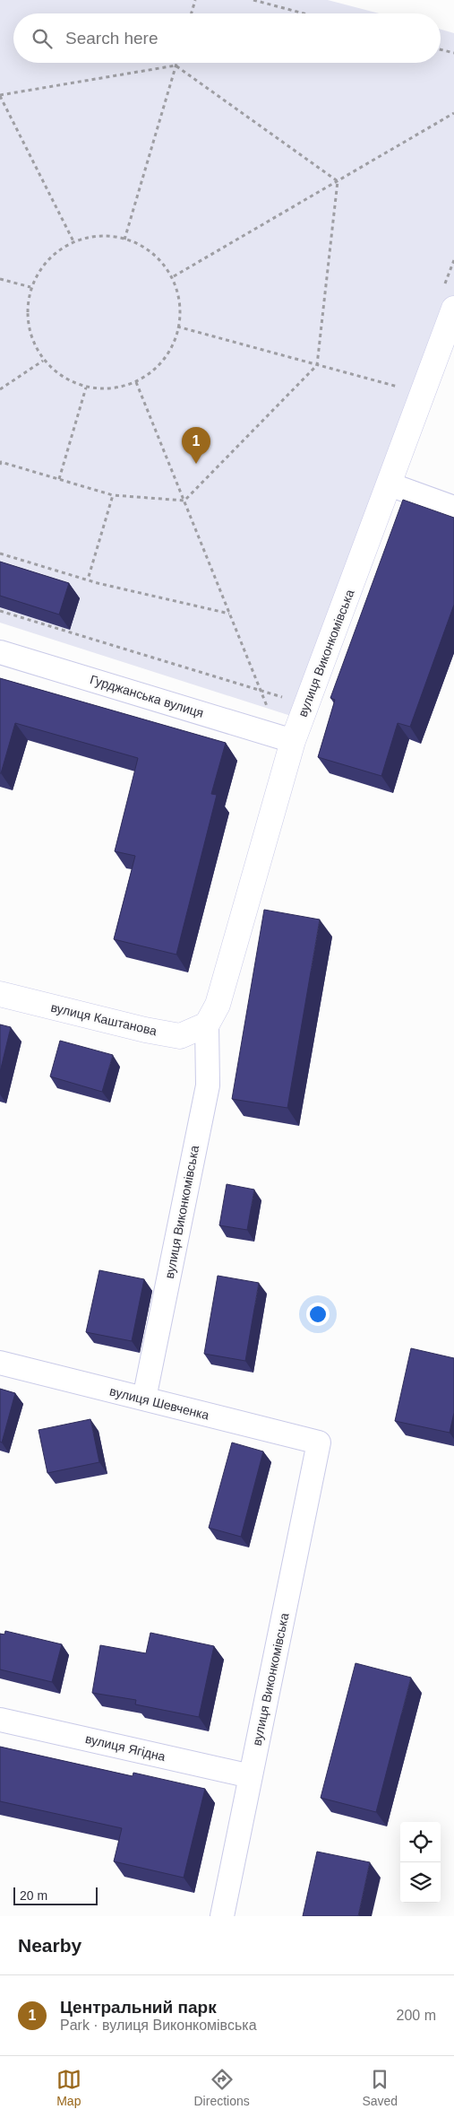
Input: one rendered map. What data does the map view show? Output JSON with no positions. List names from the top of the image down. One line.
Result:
{"streets":{"street":["вулиця Виконкомівська","Гурджанська вулиця","вулиця Каштанова","вулиця Шевченка","вулиця Ягідна"]},"crossings":[["вулиця Виконкомівська","Гурджанська вулиця"],["вулиця Виконкомівська","вулиця Каштанова"],["вулиця Виконкомівська","вулиця Шевченка"],["вулиця Виконкомівська","вулиця Ягідна"]],"scale_bar":"20 m","page":{"search":"Search here","pins":"1","scale":"20 m","heading":"Nearby","list":[{"mark":"1","name":"Центральний парк","note":"Park · вулиця Виконкомівська","value":"200 m"}],"nav":["Map","Directions","Saved"]}}
